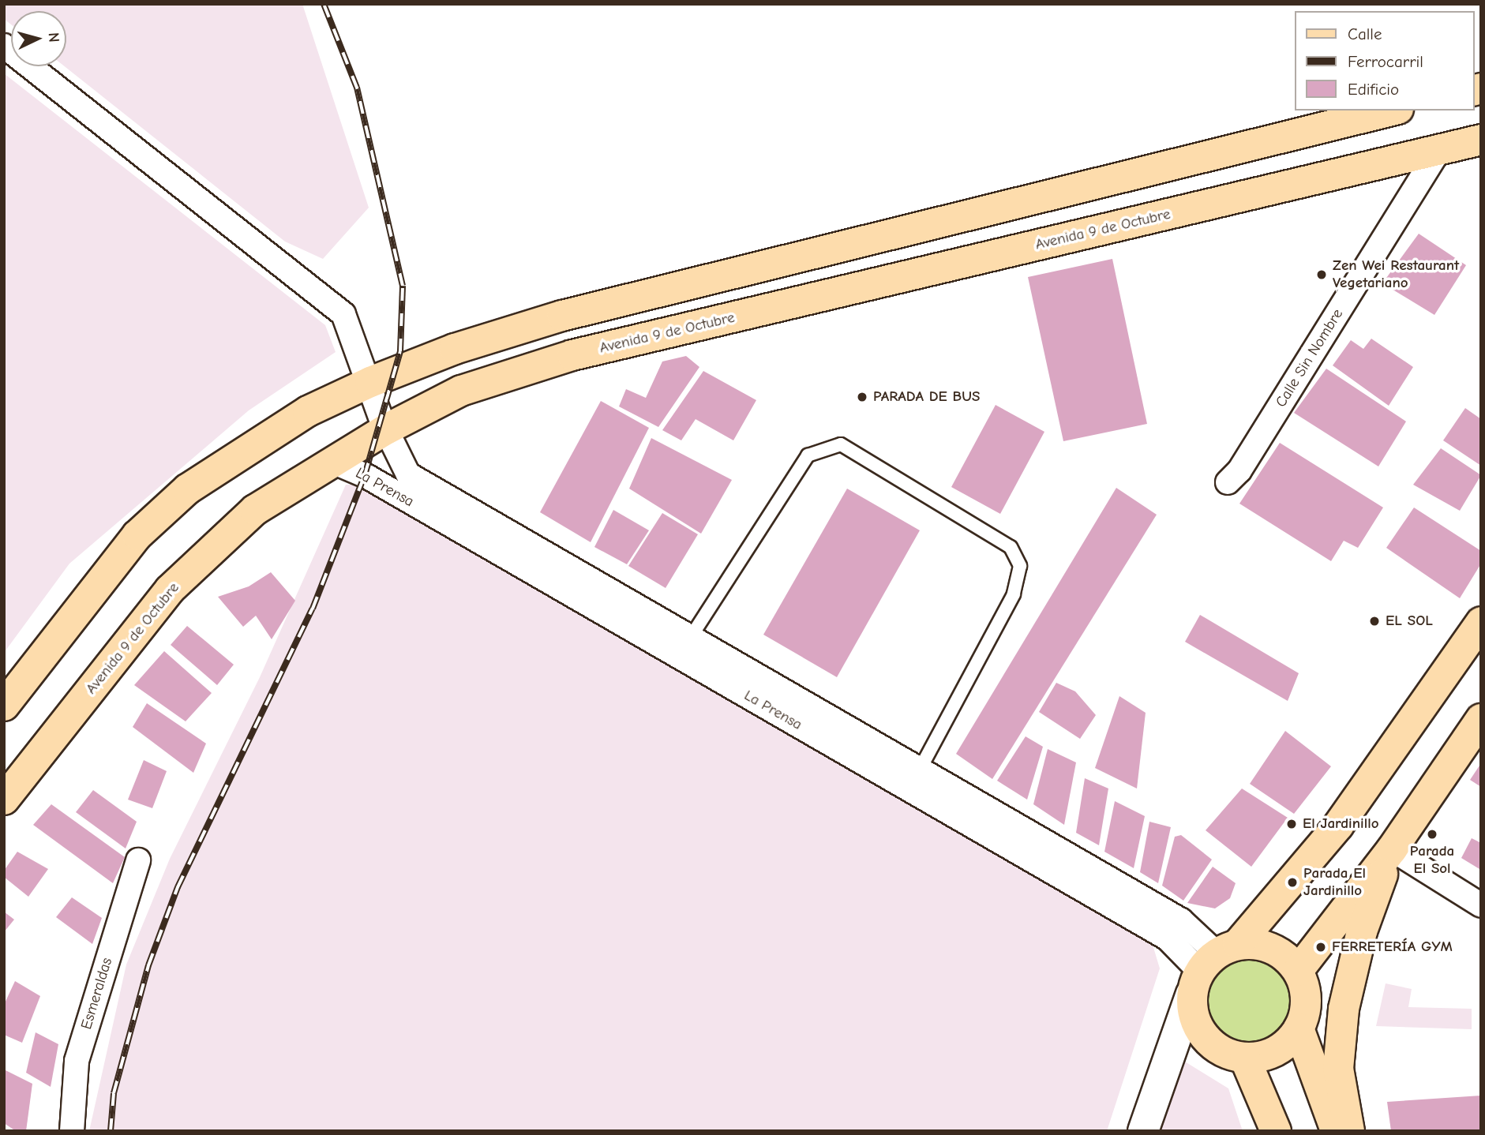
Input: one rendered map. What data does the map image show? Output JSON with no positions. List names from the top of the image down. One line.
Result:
{"streets":{"main road":["Avenida 9 de Octubre"],"street":["Calle Sin Nombre","La Prensa","Esmeraldas"]},"crossings":[["Avenida 9 de Octubre","Calle Sin Nombre"],["Avenida 9 de Octubre","La Prensa"]],"places":["Zen Wei Restaurant Vegetariano","PARADA DE BUS","EL SOL","El Jardinillo","Parada El Sol","Parada El Jardinillo","FERRETERÍA GYM"],"legend":["Calle","Ferrocarril","Edificio"],"north":"right"}
